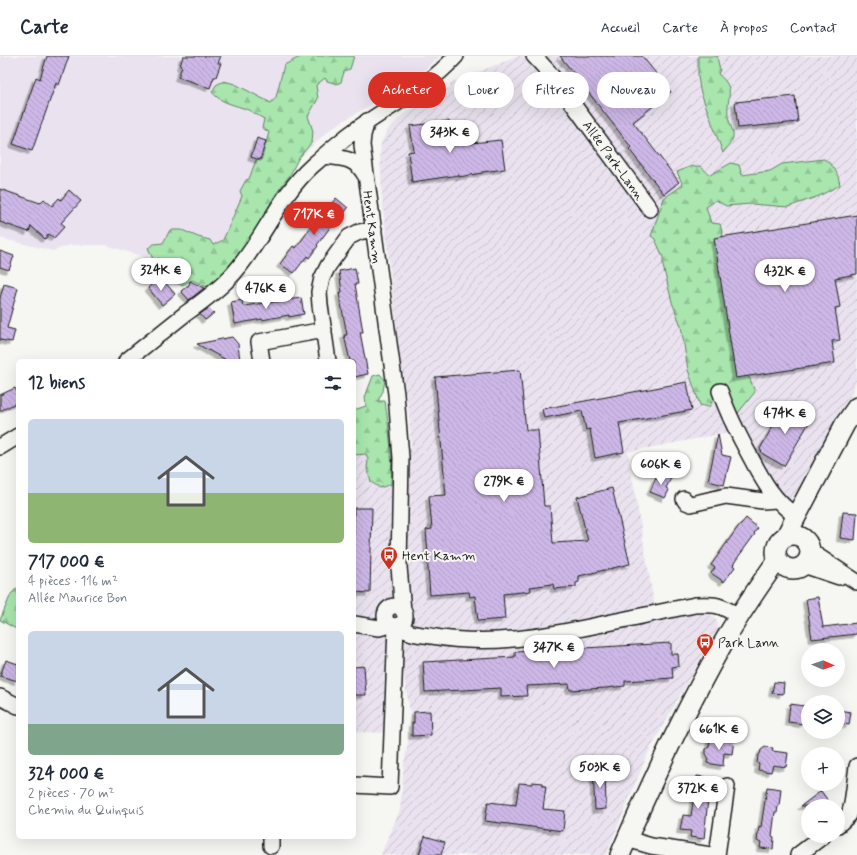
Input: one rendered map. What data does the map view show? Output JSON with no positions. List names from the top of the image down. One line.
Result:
{"streets":{"street":["Allée Park-Lann","Hent Kamm"]},"places":{"bus stop":["Hent Kamm","Park Lann"]},"north":"right","page":{"header":"Carte","nav":["Accueil","Carte","À propos","Contact"],"chip":["Acheter","Louer","Filtres","Nouveau"],"price":["343K €","717K €","324K €","432K €","476K €","474K €","606K €","279K €","347K €","661K €","503K €","372K €"],"heading":"12 biens","list":[{"name":"717 000 €","note":"4 pièces · 116 m² · Allée Maurice Bon"},{"name":"324 000 €","note":"2 pièces · 70 m² · Chemin du Quinquis"}],"map_buttons":["+","−"]}}
